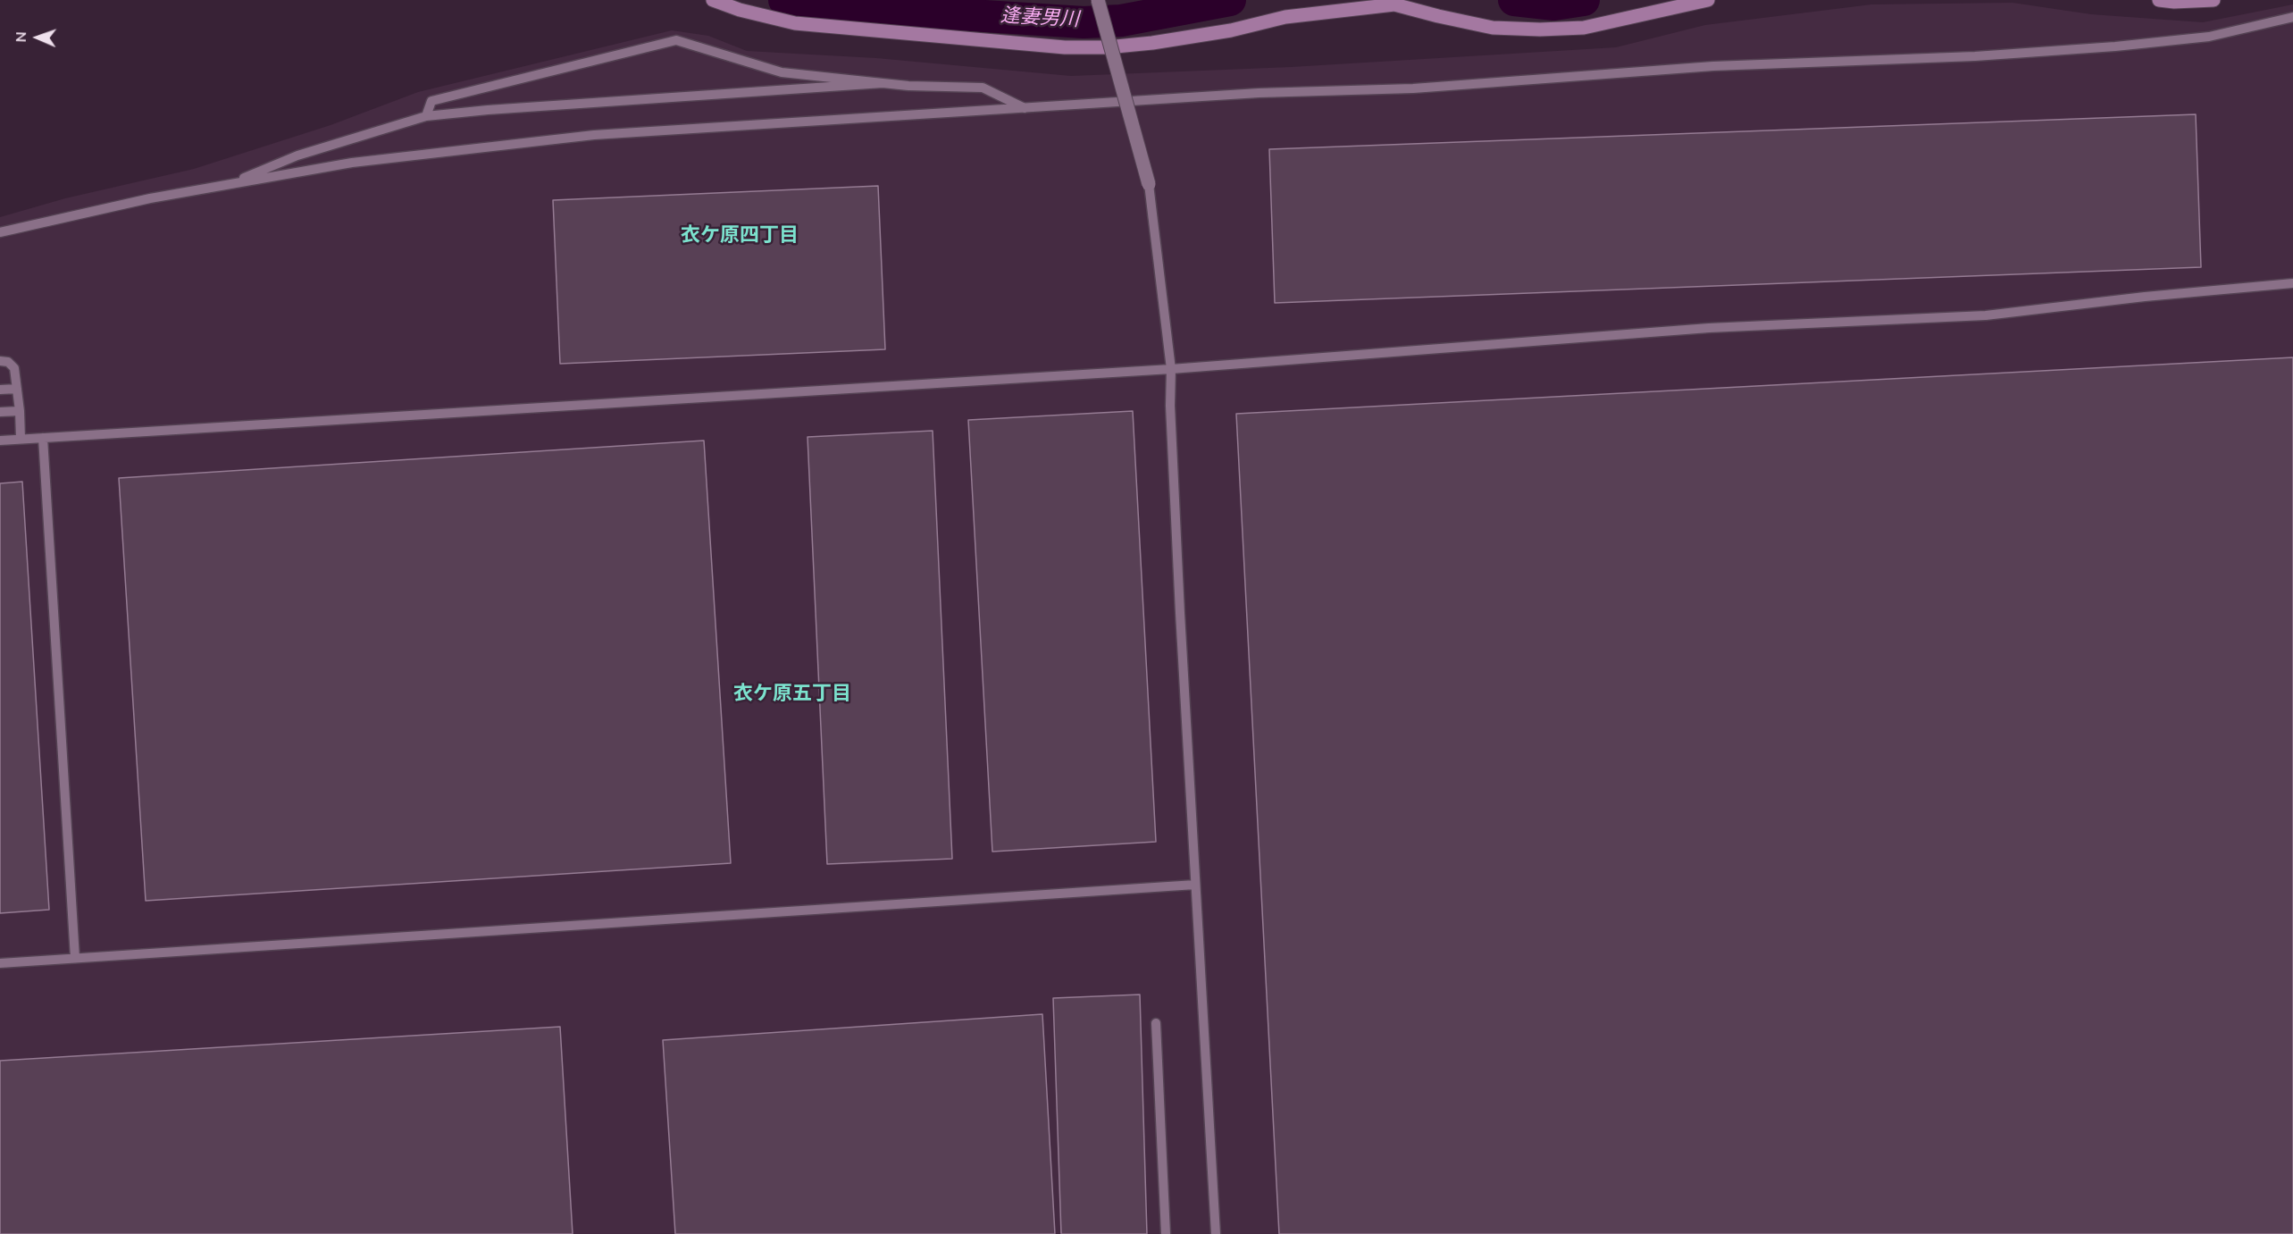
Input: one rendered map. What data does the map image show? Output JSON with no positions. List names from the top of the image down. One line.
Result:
{"districts":["衣ケ原四丁目","衣ケ原五丁目"],"water":["逢妻男川"],"north":"left"}
